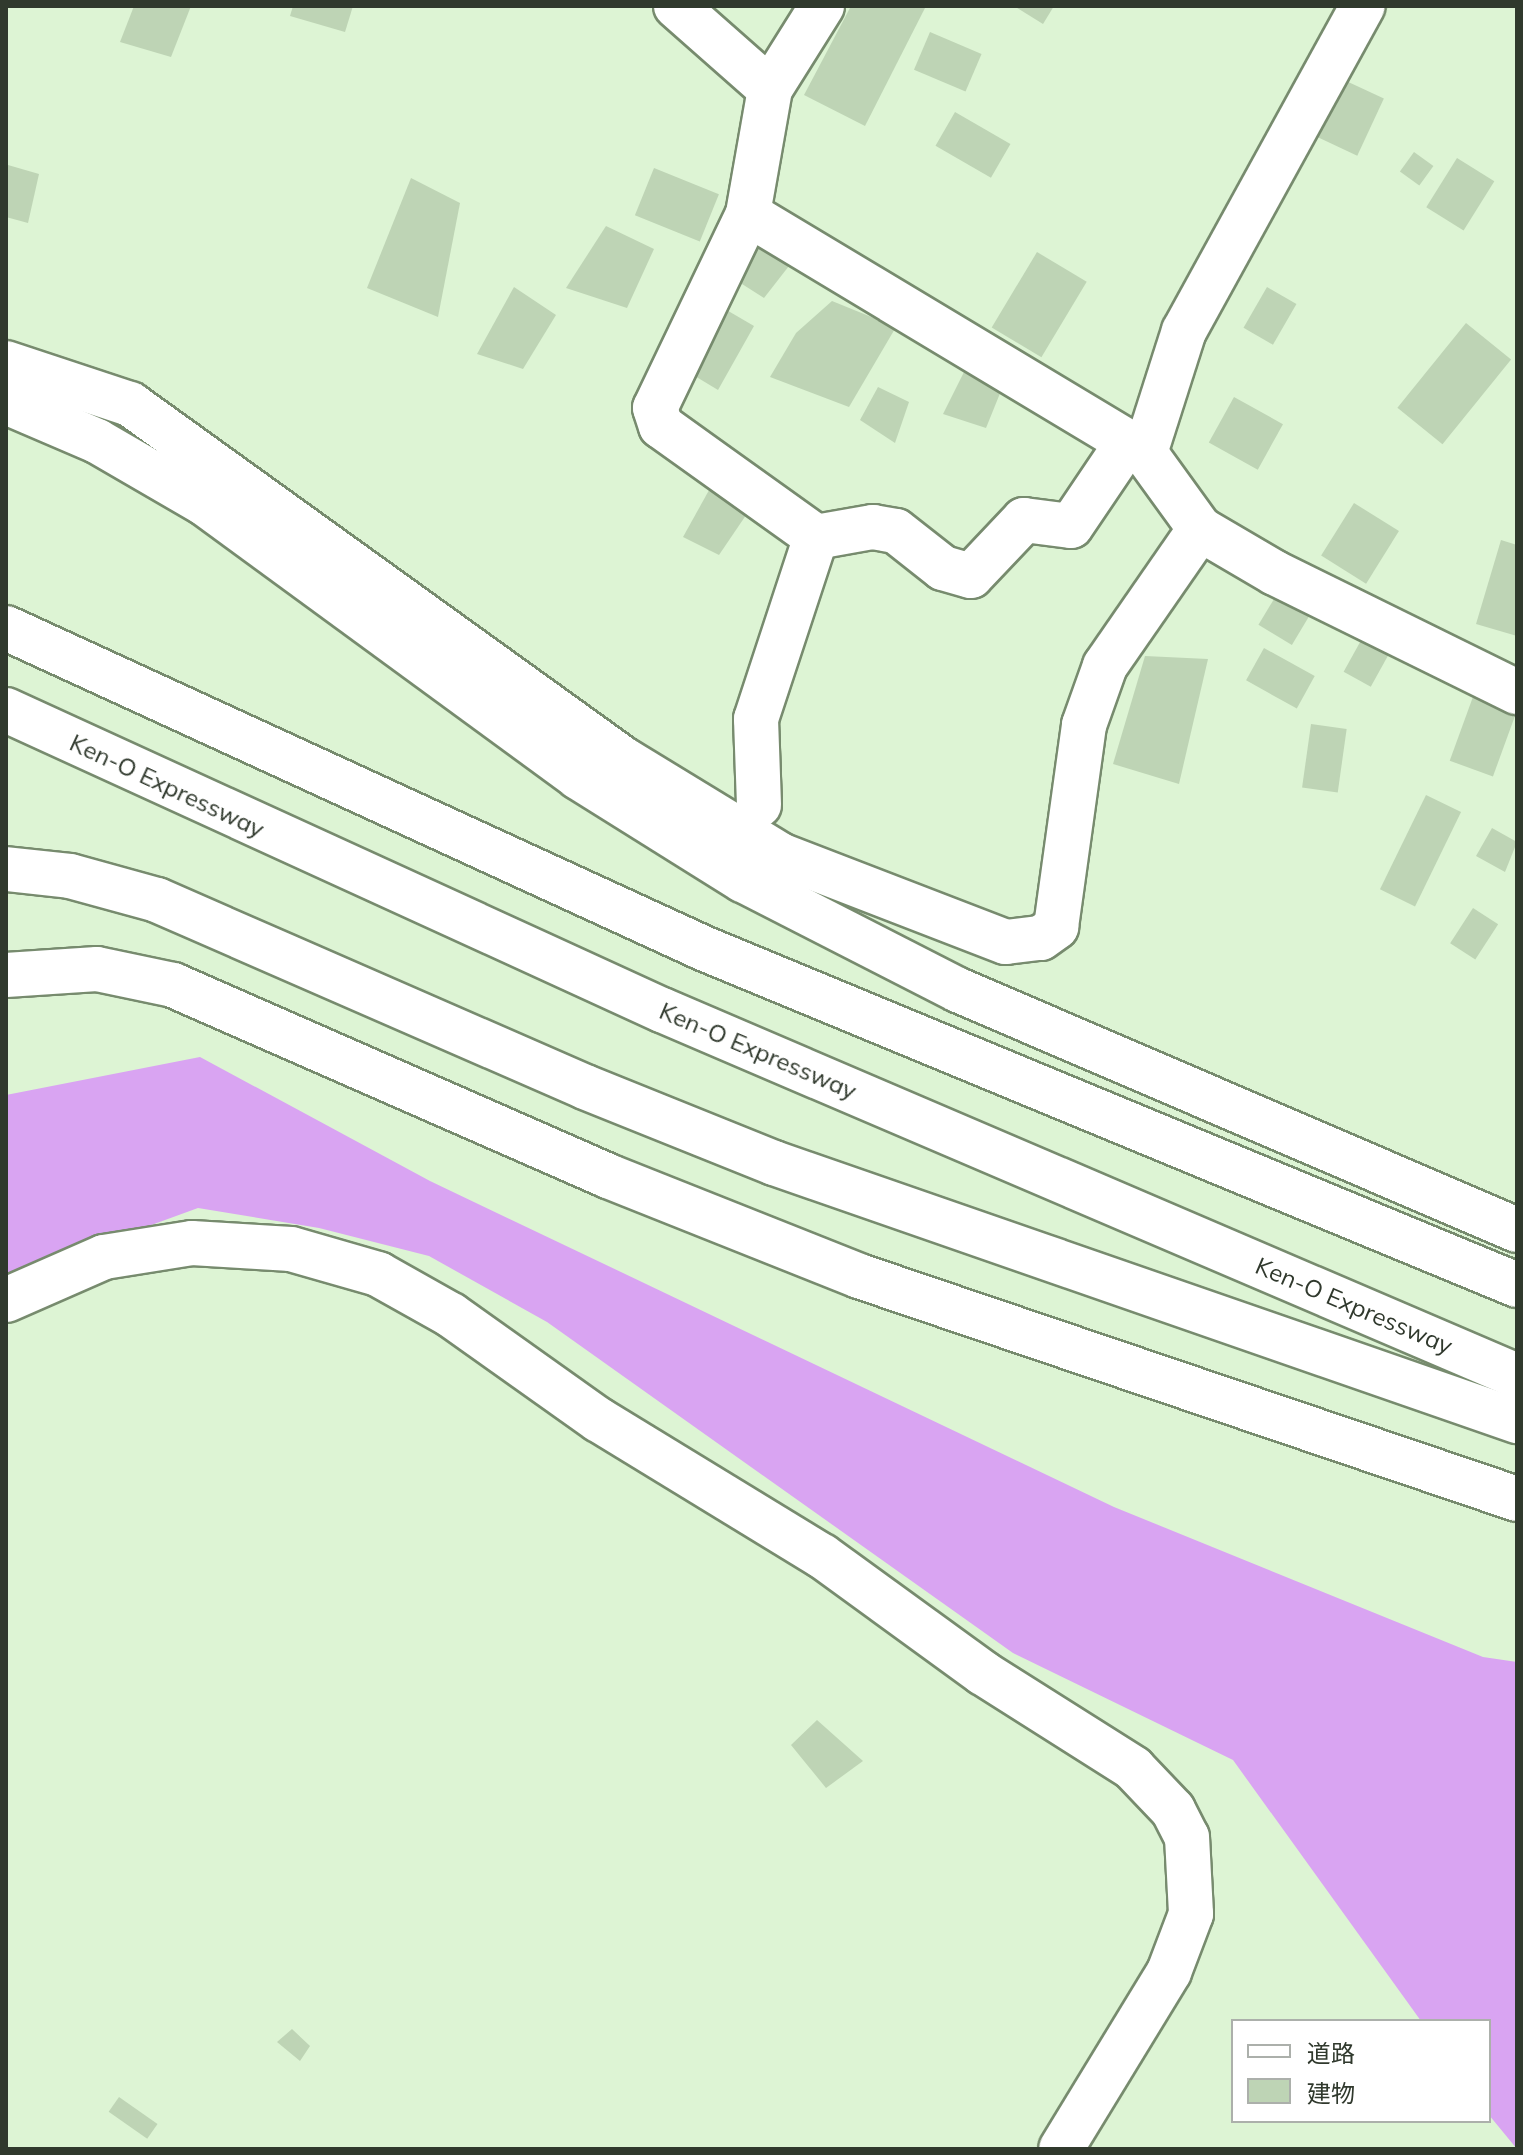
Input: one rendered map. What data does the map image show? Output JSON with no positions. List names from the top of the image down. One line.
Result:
{"streets":{"main road":["Ken-O Expressway"]},"legend":["道路","建物"]}
